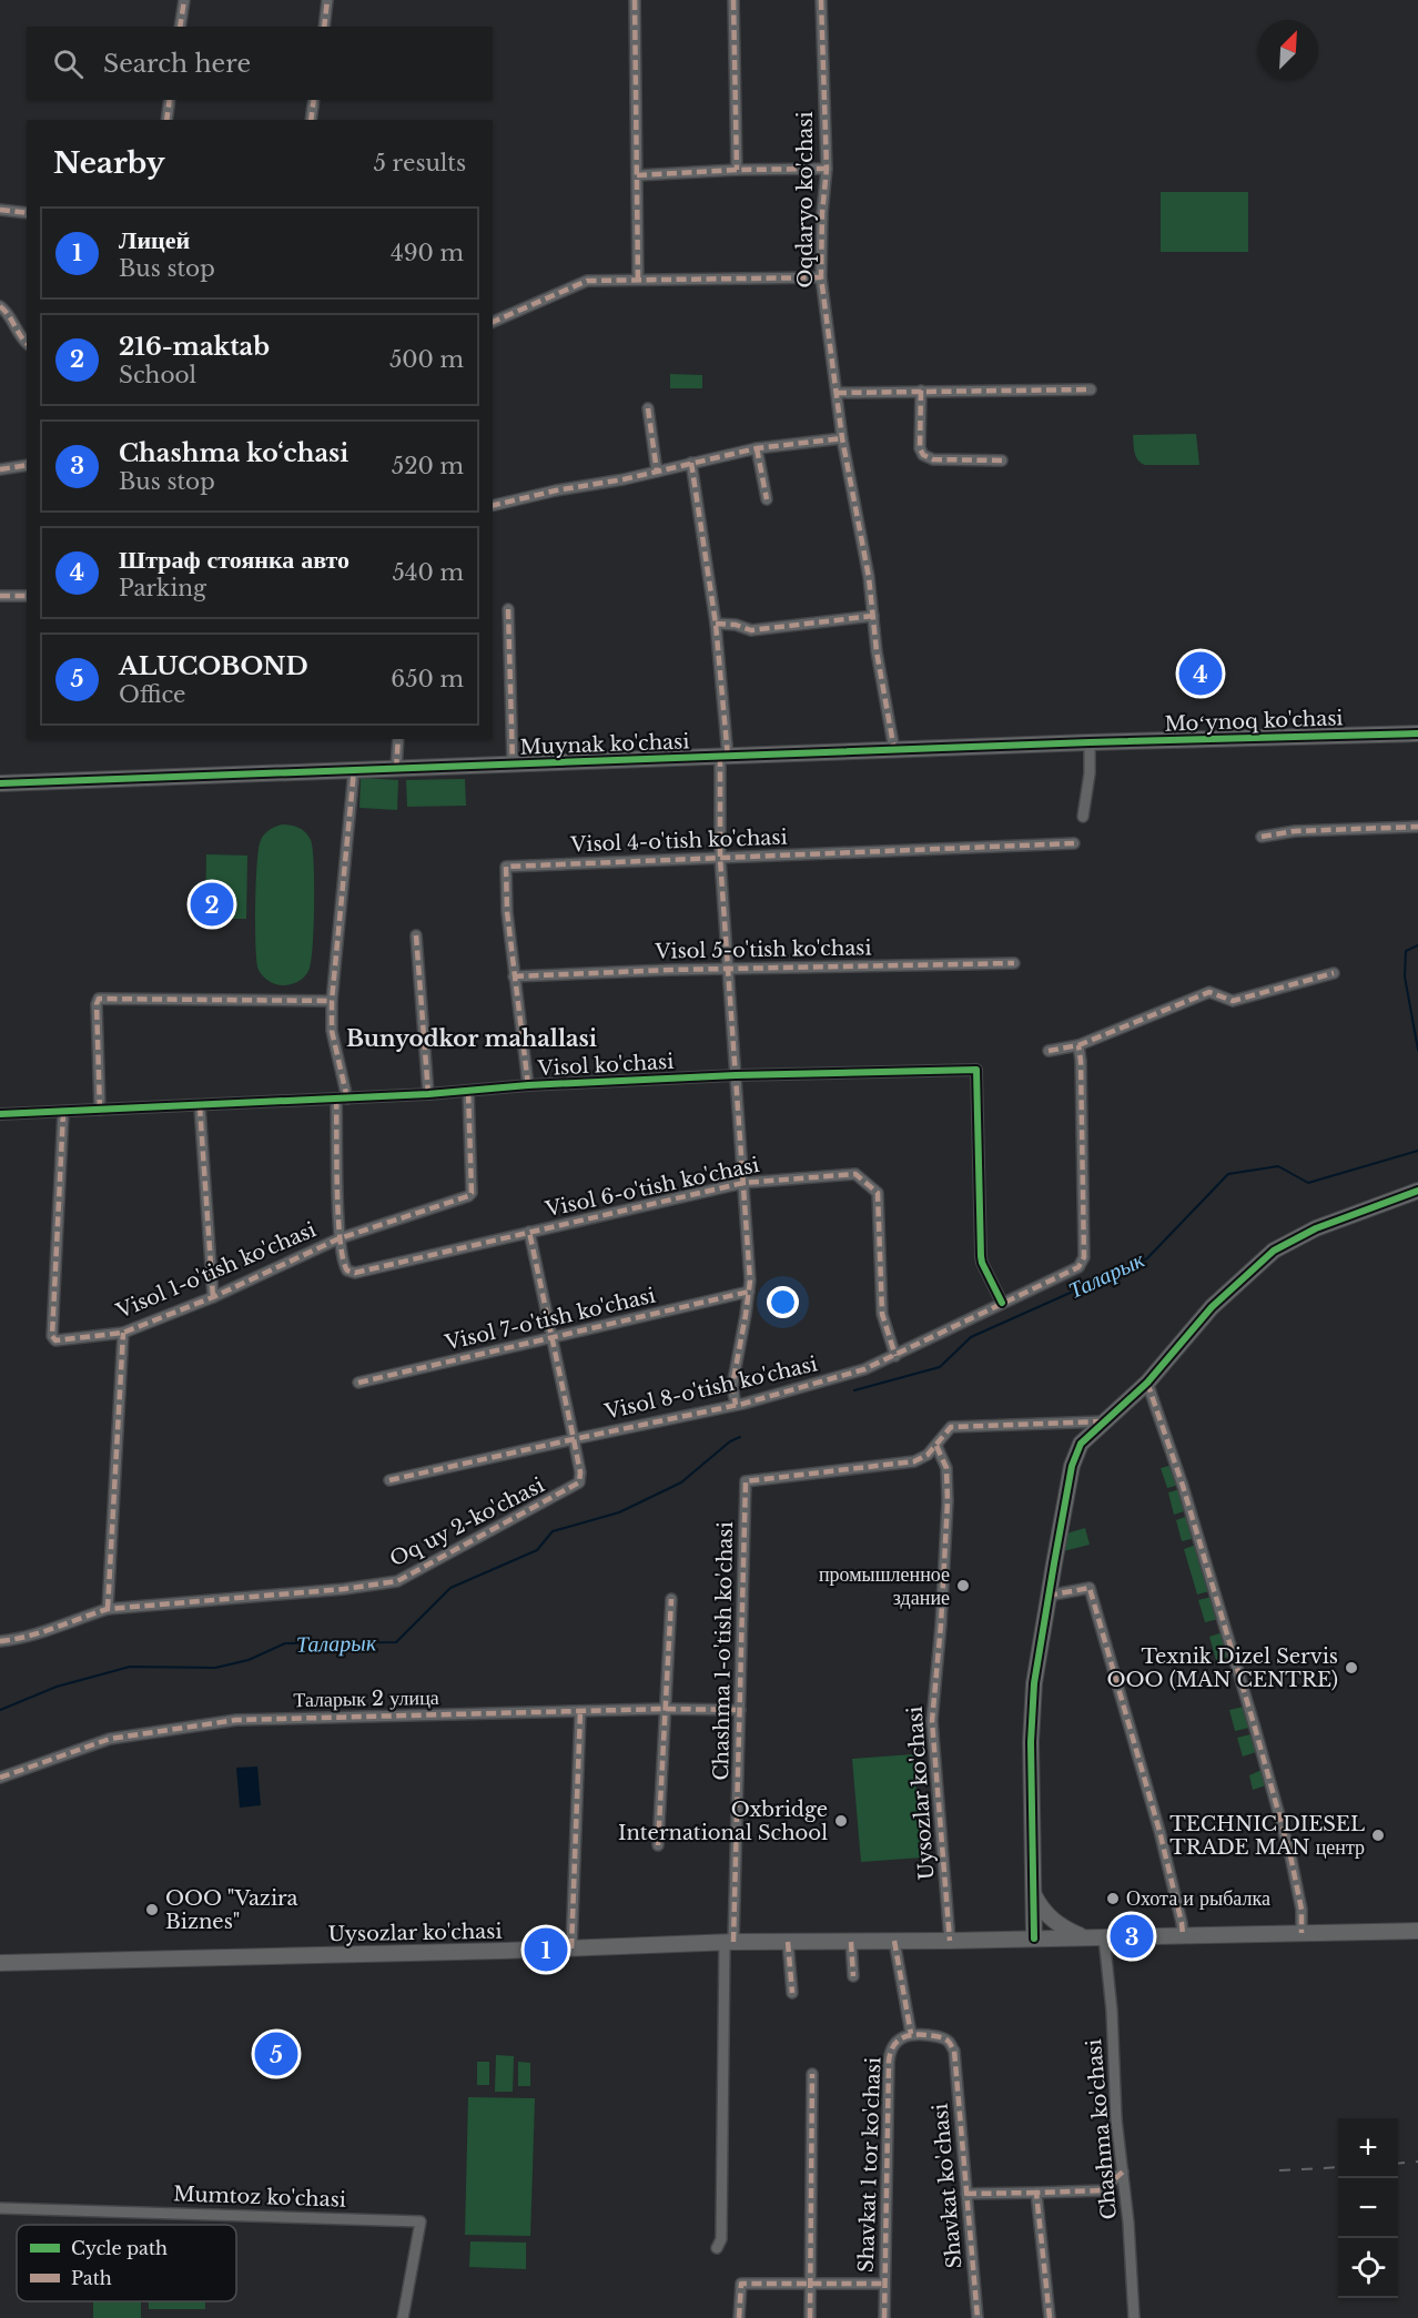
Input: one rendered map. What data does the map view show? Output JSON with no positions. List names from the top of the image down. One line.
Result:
{"streets":{"street":["Oqdaryo ko'chasi","Moʻynoq ko'chasi","Muynak ko'chasi","Visol 4-o'tish ko'chasi","Visol 5-o'tish ko'chasi","Visol ko'chasi","Visol 6-o'tish ko'chasi","Visol 1-o'tish ko'chasi","Visol 7-o'tish ko'chasi","Visol 8-o'tish ko'chasi","Oq uy 2-ko'chasi","Chashma 1-o'tish ko'chasi","Таларык 2 улица","Uysozlar ko'chasi","Chashma ko'chasi","Shavkat 1 tor ko'chasi","Shavkat ko'chasi","Mumtoz ko'chasi"]},"crossings":[["Oqdaryo ko'chasi","Muynak ko'chasi"],["Moʻynoq ko'chasi","Muynak ko'chasi"],["Visol 4-o'tish ko'chasi","Visol 5-o'tish ko'chasi"],["Visol 4-o'tish ko'chasi","Visol ko'chasi"],["Visol ko'chasi","Visol 1-o'tish ko'chasi"],["Visol ko'chasi","Visol 8-o'tish ko'chasi"],["Visol 6-o'tish ko'chasi","Visol 1-o'tish ko'chasi"],["Visol 6-o'tish ko'chasi","Visol 8-o'tish ko'chasi"],["Visol 6-o'tish ko'chasi","Oq uy 2-ko'chasi"],["Visol 7-o'tish ko'chasi","Oq uy 2-ko'chasi"],["Visol 8-o'tish ko'chasi","Oq uy 2-ko'chasi"],["Chashma 1-o'tish ko'chasi","Таларык 2 улица"],["Chashma 1-o'tish ko'chasi","Uysozlar ko'chasi"],["Uysozlar ko'chasi","Chashma ko'chasi"],["Shavkat 1 tor ko'chasi","Shavkat ko'chasi"]],"districts":["Bunyodkor mahallasi"],"water":["Таларык"],"places":["промышленное здание","Texnik Dizel Servis OOO (MAN CENTRE)","Oxbridge International School","TECHNIC DIESEL TRADE MAN центр","Охота и рыбалка","OOO \"Vazira Biznes\""],"legend":["Cycle path","Path"],"north":"top right","page":{"search":"Search here","heading":["Nearby","5 results"],"list":[{"mark":"1","name":"Лицей","note":"Bus stop","value":"490 m"},{"mark":"2","name":"216-maktab","note":"School","value":"500 m"},{"mark":"3","name":"Chashma ko‘chasi","note":"Bus stop","value":"520 m"},{"mark":"4","name":"Штраф стоянка авто","note":"Parking","value":"540 m"},{"mark":"5","name":"ALUCOBOND","note":"Office","value":"650 m"}],"pins":["4","2","3","1","5"],"map_buttons":["+","−"]}}
